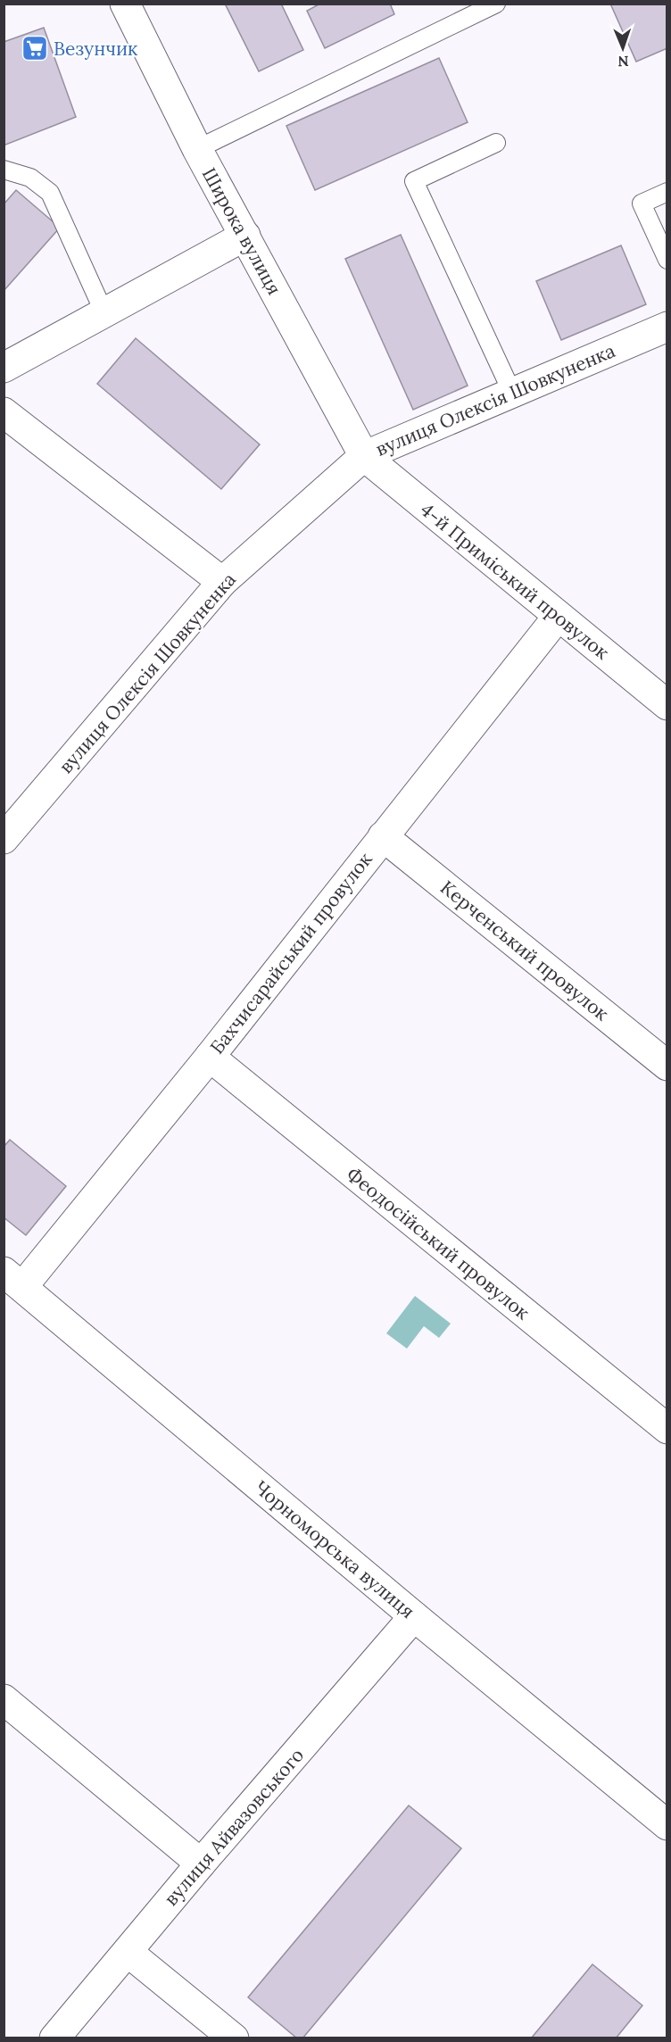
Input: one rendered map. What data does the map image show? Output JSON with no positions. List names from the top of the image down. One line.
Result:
{"streets":{"street":["Широка вулиця","вулиця Олексія Шовкуненка","4-й Приміський провулок","Керченський провулок","Бахчисарайський провулок","Феодосійський провулок","Чорноморська вулиця","вулиця Айвазовського"]},"crossings":[["Широка вулиця","вулиця Олексія Шовкуненка"],["Широка вулиця","4-й Приміський провулок"],["вулиця Олексія Шовкуненка","4-й Приміський провулок"],["4-й Приміський провулок","Бахчисарайський провулок"],["Керченський провулок","Бахчисарайський провулок"],["Бахчисарайський провулок","Феодосійський провулок"],["Бахчисарайський провулок","Чорноморська вулиця"],["Чорноморська вулиця","вулиця Айвазовського"]],"places":{"supermarket":["Везунчик"]},"north":"bottom"}
